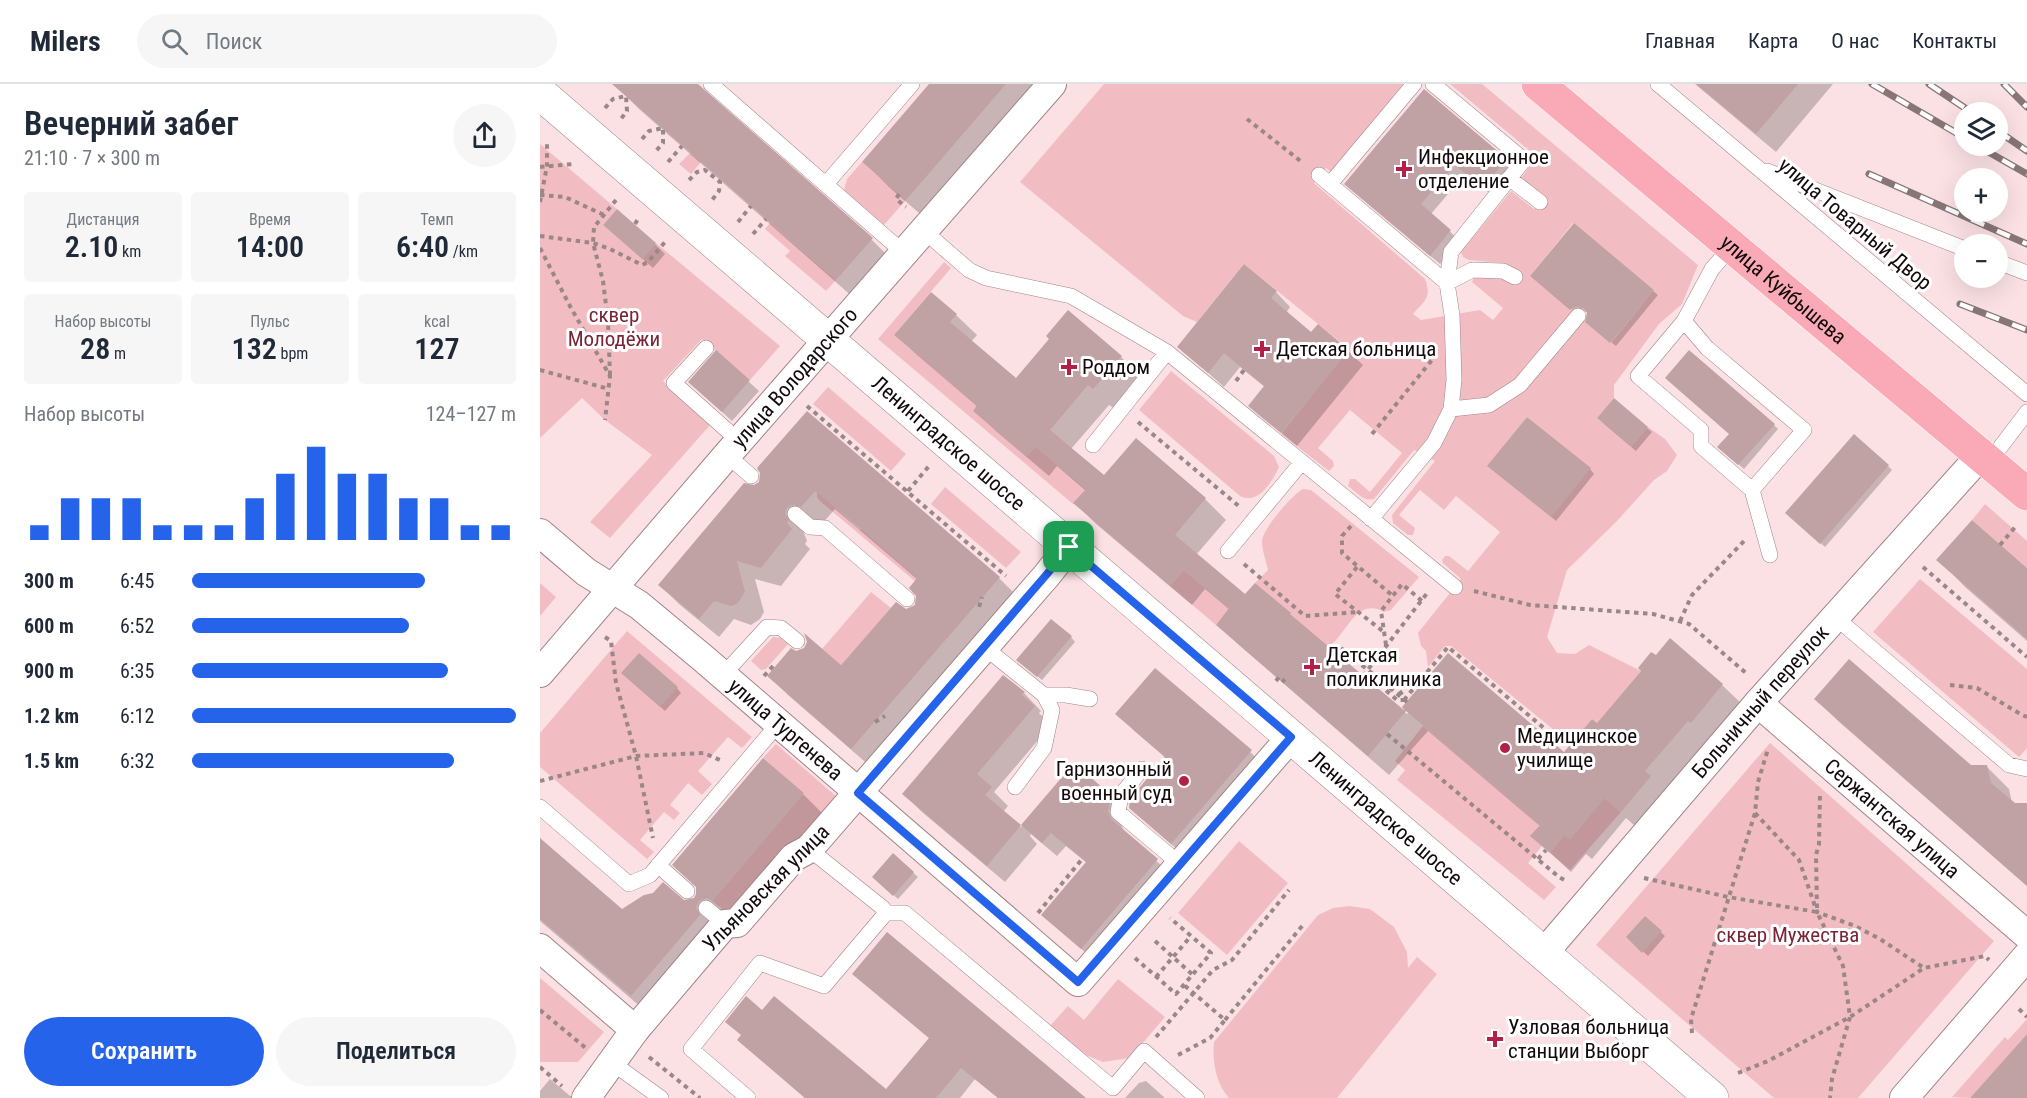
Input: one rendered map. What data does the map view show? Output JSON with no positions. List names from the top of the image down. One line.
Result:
{"streets":{"main road":["улица Куйбышева","Ленинградское шоссе"],"street":["улица Володарского","Больничный переулок","улица Тургенева","Сержантская улица","Ульяновская улица"],"lane":["улица Товарный Двор"]},"crossings":[["улица Куйбышева","Больничный переулок"],["улица Володарского","Ленинградское шоссе"],["улица Володарского","улица Тургенева"],["Ленинградское шоссе","Больничный переулок"],["Ленинградское шоссе","Ульяновская улица"],["Больничный переулок","Сержантская улица"],["улица Тургенева","Ульяновская улица"]],"parks":["сквер Молодёжи","сквер Мужества"],"places":{"health":["Инфекционное отделение","Детская больница","Роддом","Детская поликлиника","Узловая больница станции Выборг"],"other":["Медицинское училище","Гарнизонный военный суд"]},"page":{"header":"Milers","search":"Поиск","nav":["Главная","Карта","О нас","Контакты"],"heading":["Вечерний забег","21:10 · 7 × 300 m"],"map_buttons":["+","−"],"stats":[["Дистанция","2.10 km"],["Время","14:00"],["Темп","6:40 /km"],["Набор высоты","28 m"],["Пульс","132 bpm"],["kcal","127"]],"chart":["Набор высоты","124–127 m"],"list":[{"name":"300 m","note":"6:45"},{"name":"600 m","note":"6:52"},{"name":"900 m","note":"6:35"},{"name":"1.2 km","note":"6:12"},{"name":"1.5 km","note":"6:32"}],"buttons":["Сохранить","Поделиться"]}}
